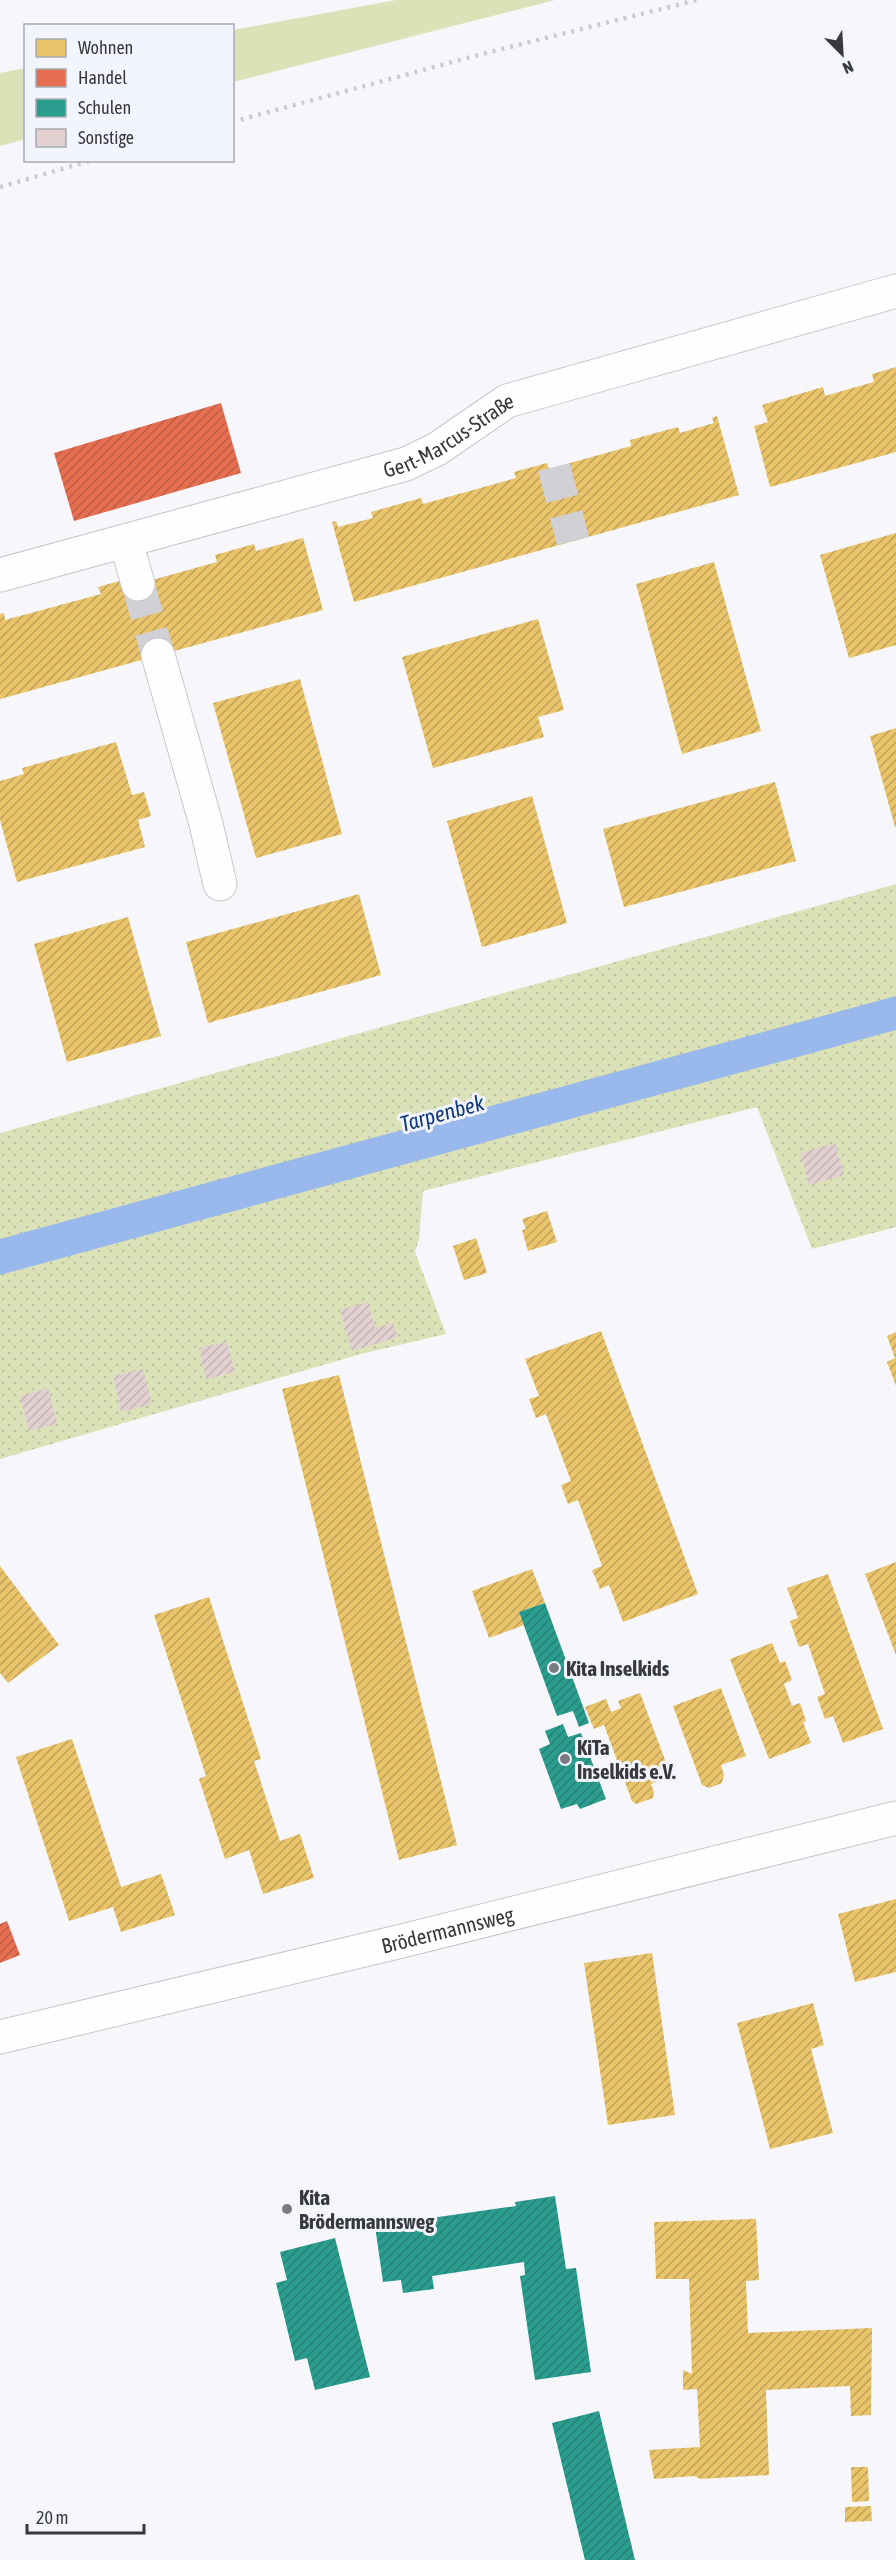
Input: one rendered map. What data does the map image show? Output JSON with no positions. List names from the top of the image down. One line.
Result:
{"streets":{"street":["Gert-Marcus-Straße","Brödermannsweg"]},"water":["Tarpenbek"],"places":["Kita Inselkids","KiTa Inselkids e.V.","Kita Brödermannsweg"],"legend":["Wohnen","Handel","Schulen","Sonstige"],"scale_bar":"20 m","north":"bottom right"}
